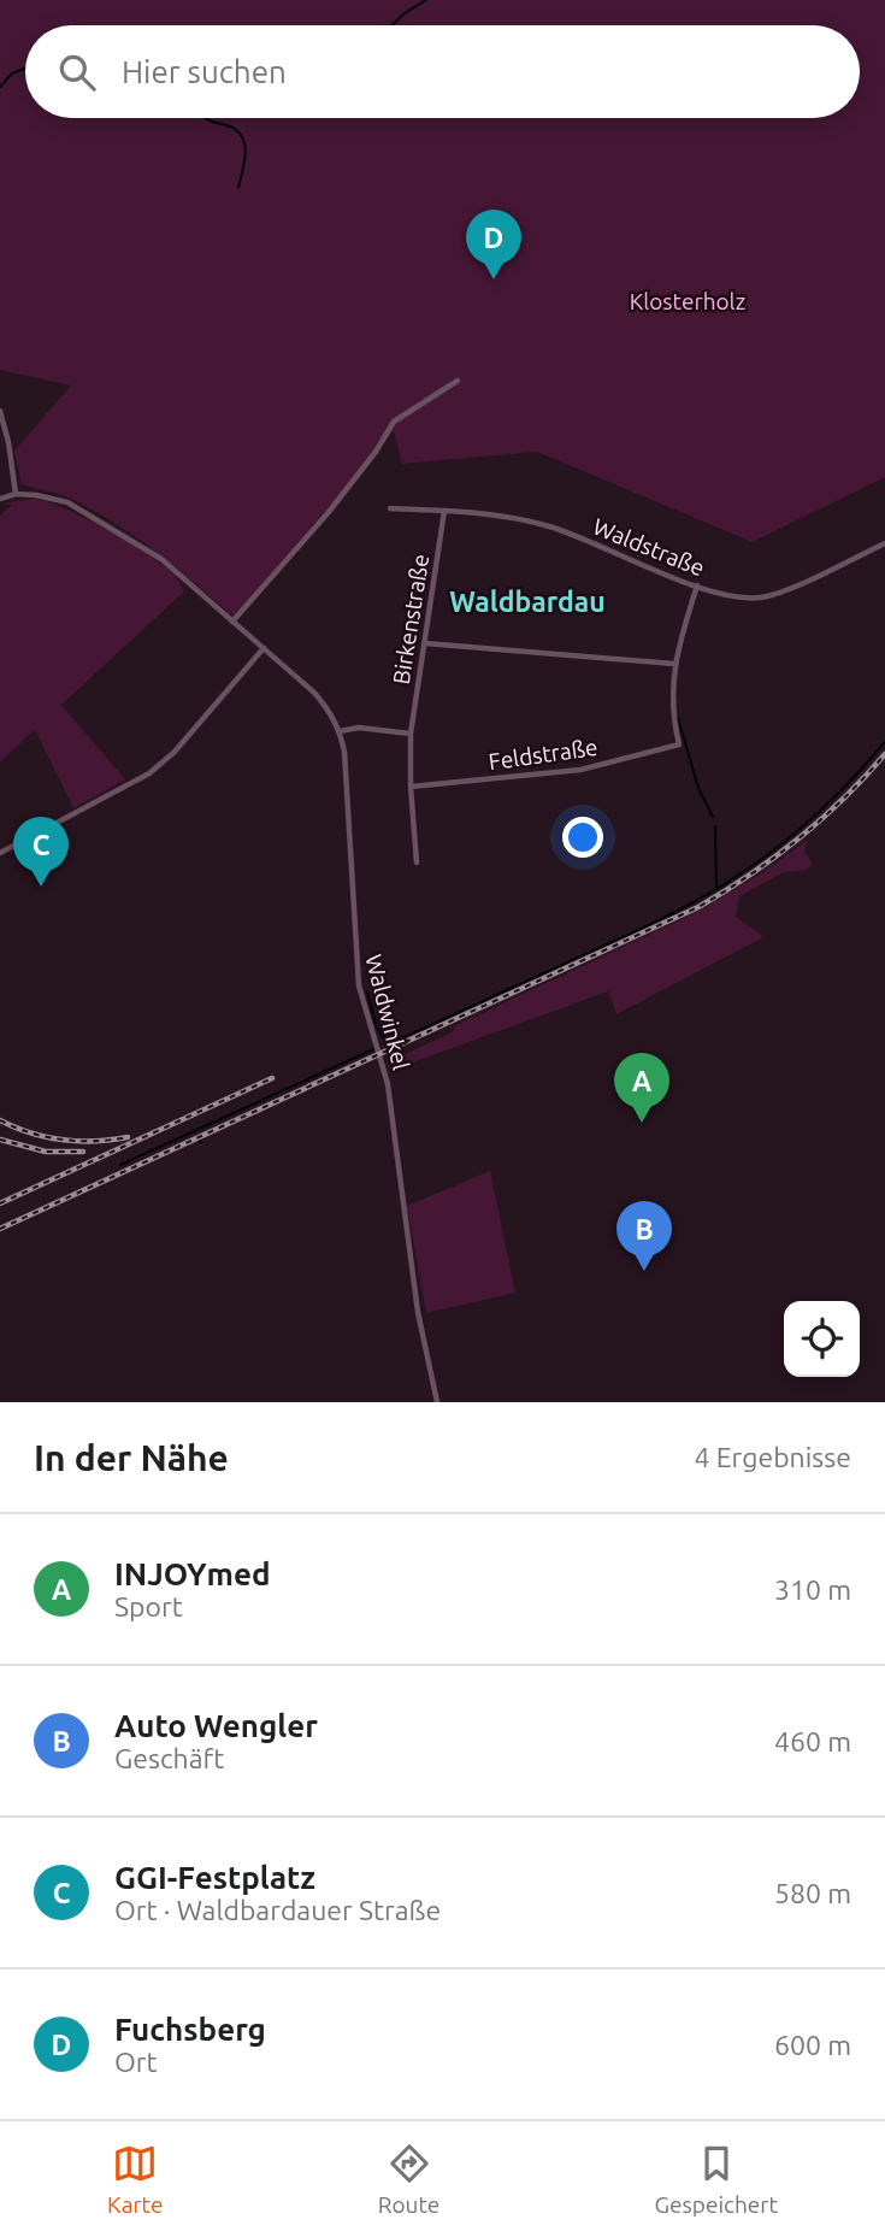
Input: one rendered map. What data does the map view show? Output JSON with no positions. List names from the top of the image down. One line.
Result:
{"streets":{"street":["Waldstraße","Birkenstraße","Feldstraße","Waldwinkel"]},"crossings":[["Waldstraße","Birkenstraße"],["Birkenstraße","Feldstraße"]],"districts":["Waldbardau"],"parks":["Klosterholz"],"page":{"search":"Hier suchen","pins":["D","C","A","B"],"heading":["In der Nähe","4 Ergebnisse"],"list":[{"mark":"A","name":"INJOYmed","note":"Sport","value":"310 m"},{"mark":"B","name":"Auto Wengler","note":"Geschäft","value":"460 m"},{"mark":"C","name":"GGI-Festplatz","note":"Ort · Waldbardauer Straße","value":"580 m"},{"mark":"D","name":"Fuchsberg","note":"Ort","value":"600 m"}],"nav":["Karte","Route","Gespeichert"]}}
